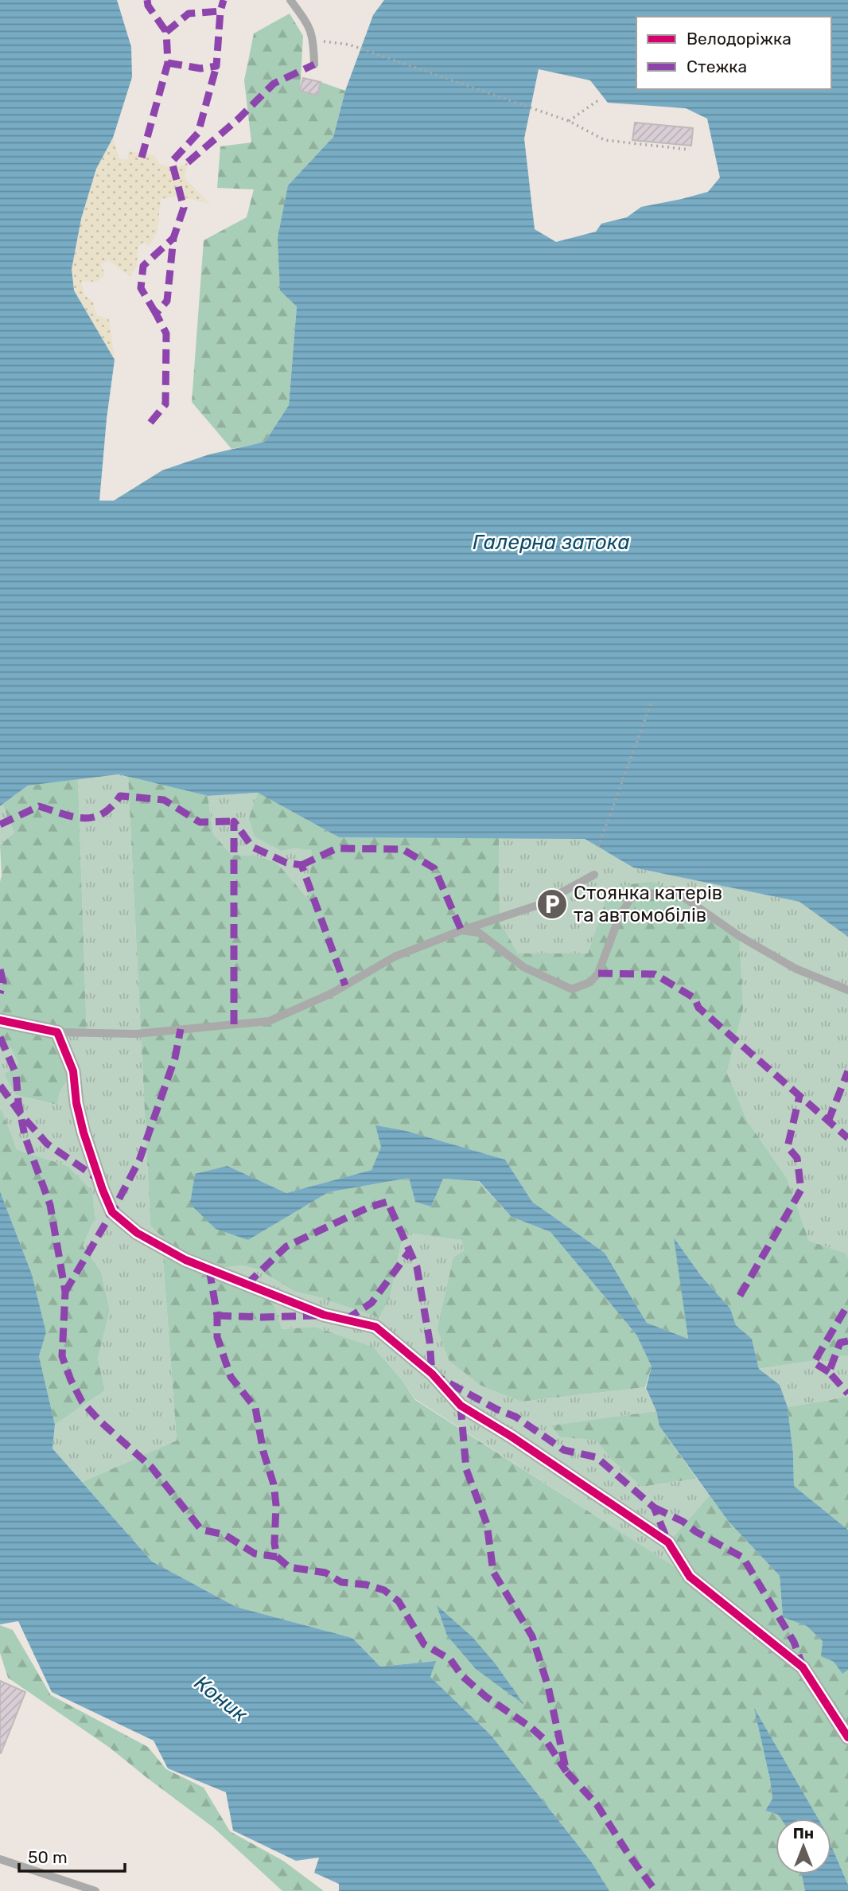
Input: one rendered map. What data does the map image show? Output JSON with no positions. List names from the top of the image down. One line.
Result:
{"water":["Галерна затока","Коник"],"places":{"parking":["Стоянка катерів та автомобілів"]},"legend":["Велодоріжка","Стежка"],"scale_bar":"50 m","north":"top"}
